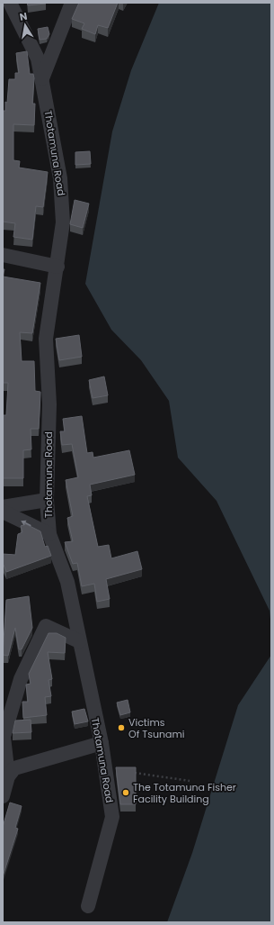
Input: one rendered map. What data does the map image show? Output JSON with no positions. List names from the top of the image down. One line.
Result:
{"streets":{"street":["Thotamuna Road"]},"places":["Victims Of Tsunami","The Totamuna Fisher Facility Building"],"north":"top"}
